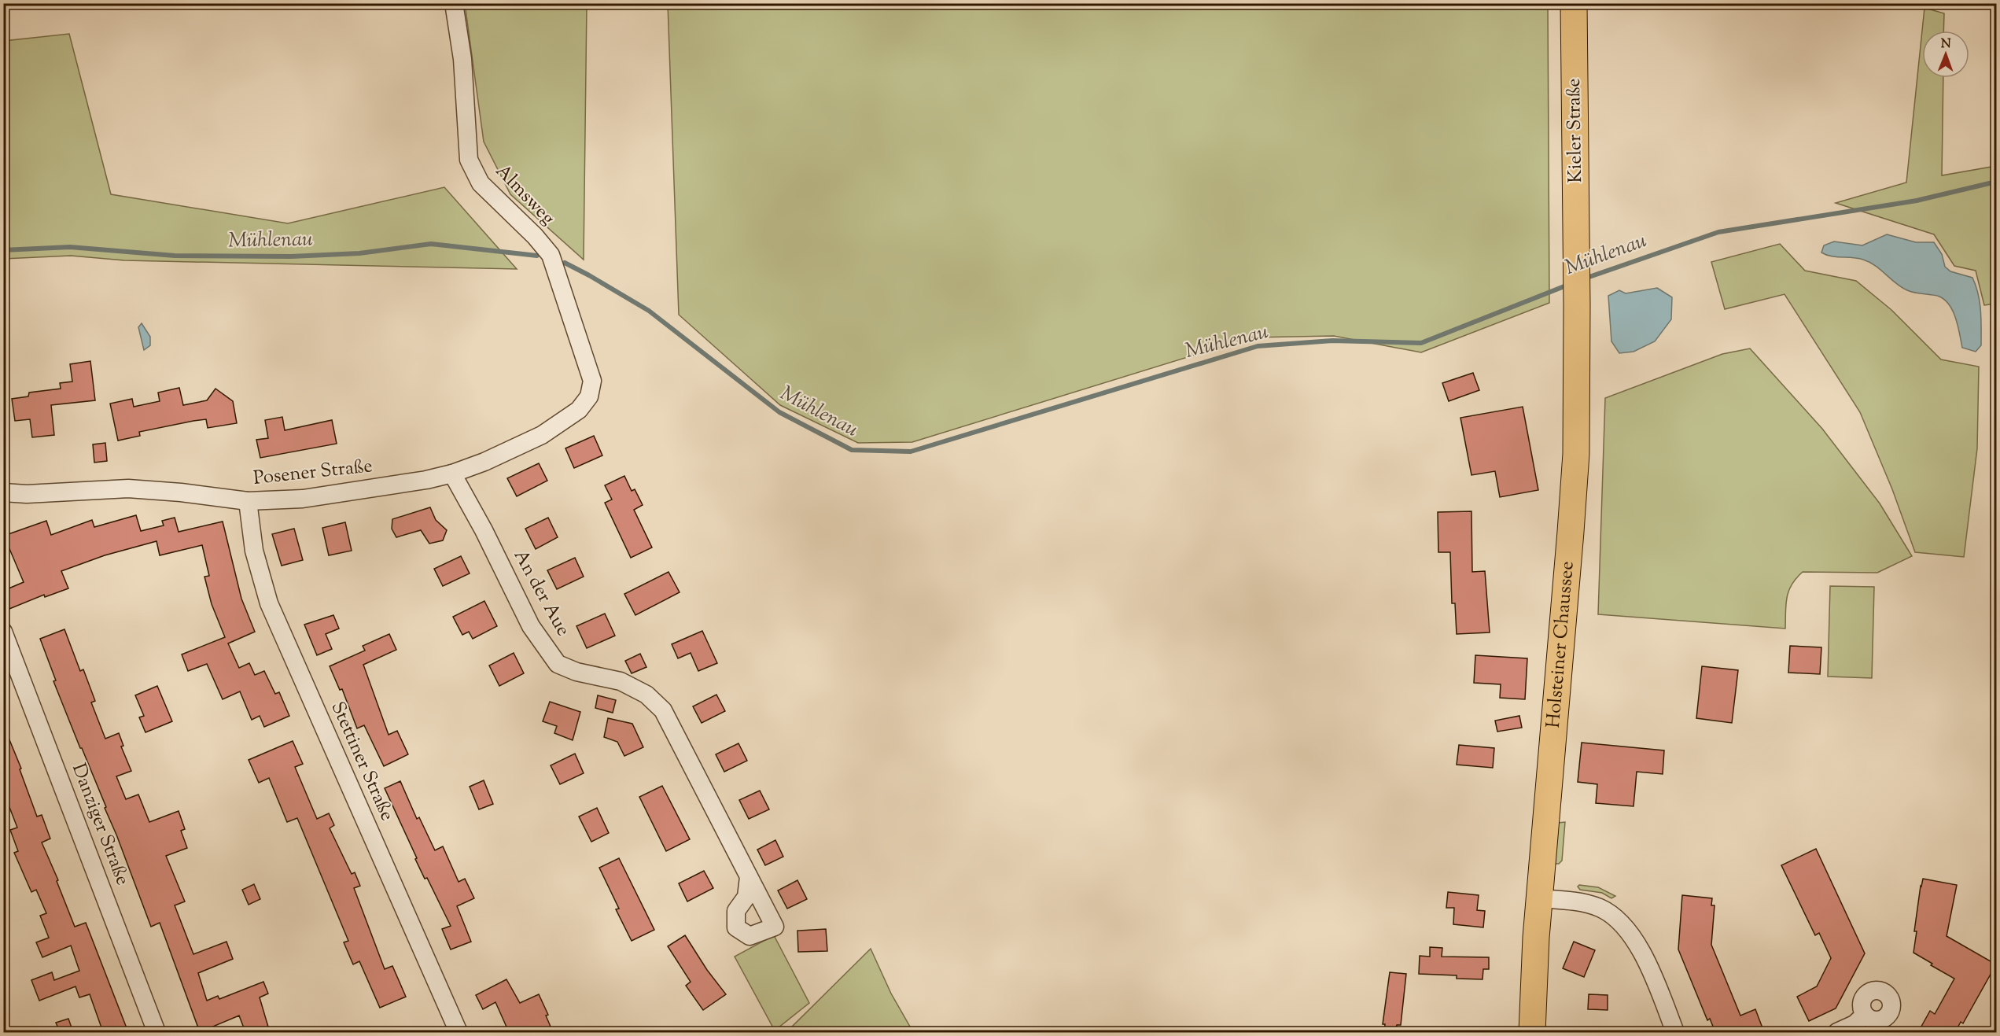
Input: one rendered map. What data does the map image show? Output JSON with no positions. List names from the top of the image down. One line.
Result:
{"streets":{"main road":["Kieler Straße","Holsteiner Chaussee"],"street":["Almsweg","Posener Straße","An der Aue","Stettiner Straße","Danziger Straße"]},"crossings":[["Kieler Straße","Holsteiner Chaussee"],["Almsweg","Posener Straße"],["Posener Straße","An der Aue"],["Posener Straße","Stettiner Straße"]],"water":["Mühlenau"],"north":"top"}
